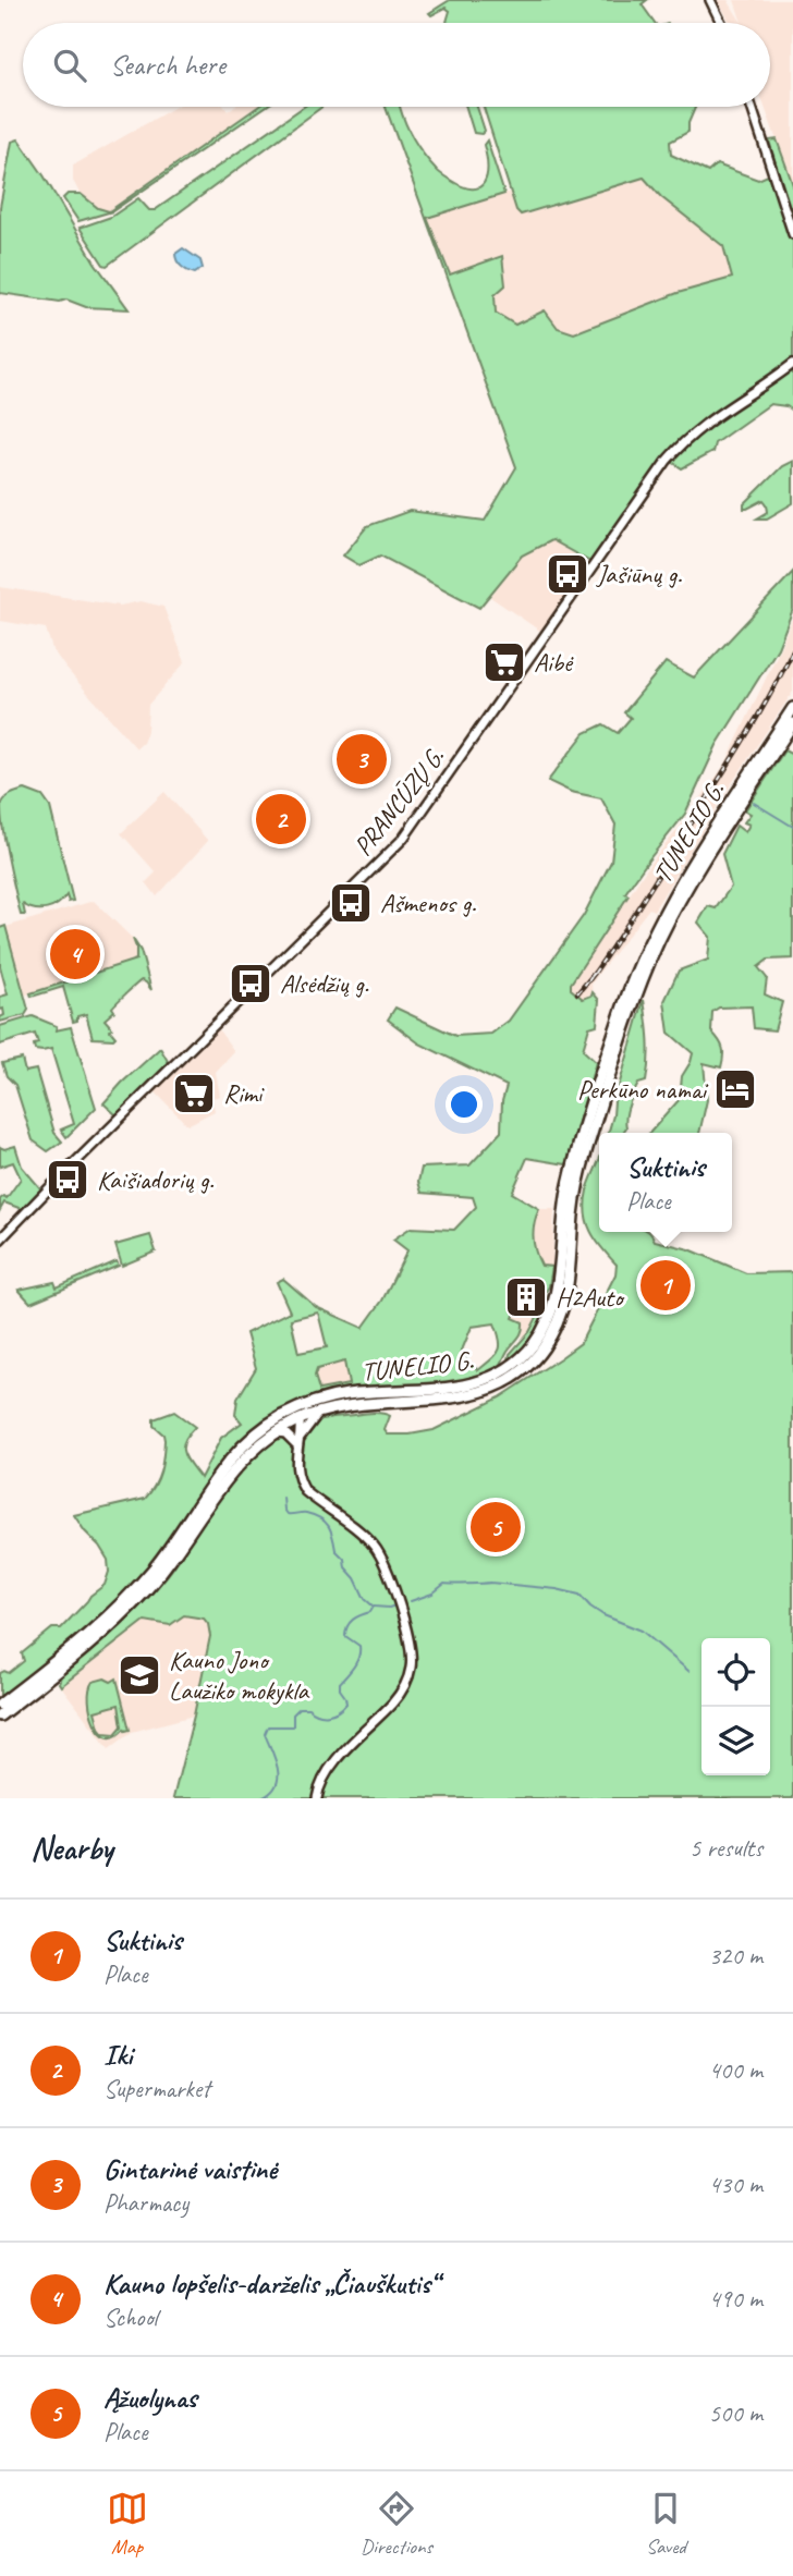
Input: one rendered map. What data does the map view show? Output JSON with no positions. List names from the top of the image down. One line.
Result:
{"streets":{"main road":["TUNELIO G."],"street":["PRANCŪZŲ G."]},"places":{"bus stop":["Jašiūnų g.","Ašmenos g.","Alsėdžių g.","Kaišiadorių g."],"supermarket":["Aibė","Rimi"],"hotel":["Perkūno namai"],"building":["H2Auto"],"school or university":["Kauno Jono Laužiko mokykla"]},"page":{"search":"Search here","pins":["3","2","4","1","5"],"popup":["Suktinis","Place"],"heading":["Nearby","5 results"],"list":[{"mark":"1","name":"Suktinis","note":"Place","value":"320 m"},{"mark":"2","name":"Iki","note":"Supermarket","value":"400 m"},{"mark":"3","name":"Gintarinė vaistinė","note":"Pharmacy","value":"430 m"},{"mark":"4","name":"Kauno lopšelis-darželis „Čiauškutis“","note":"School","value":"490 m"},{"mark":"5","name":"Ąžuolynas","note":"Place","value":"500 m"}],"nav":["Map","Directions","Saved"]}}
